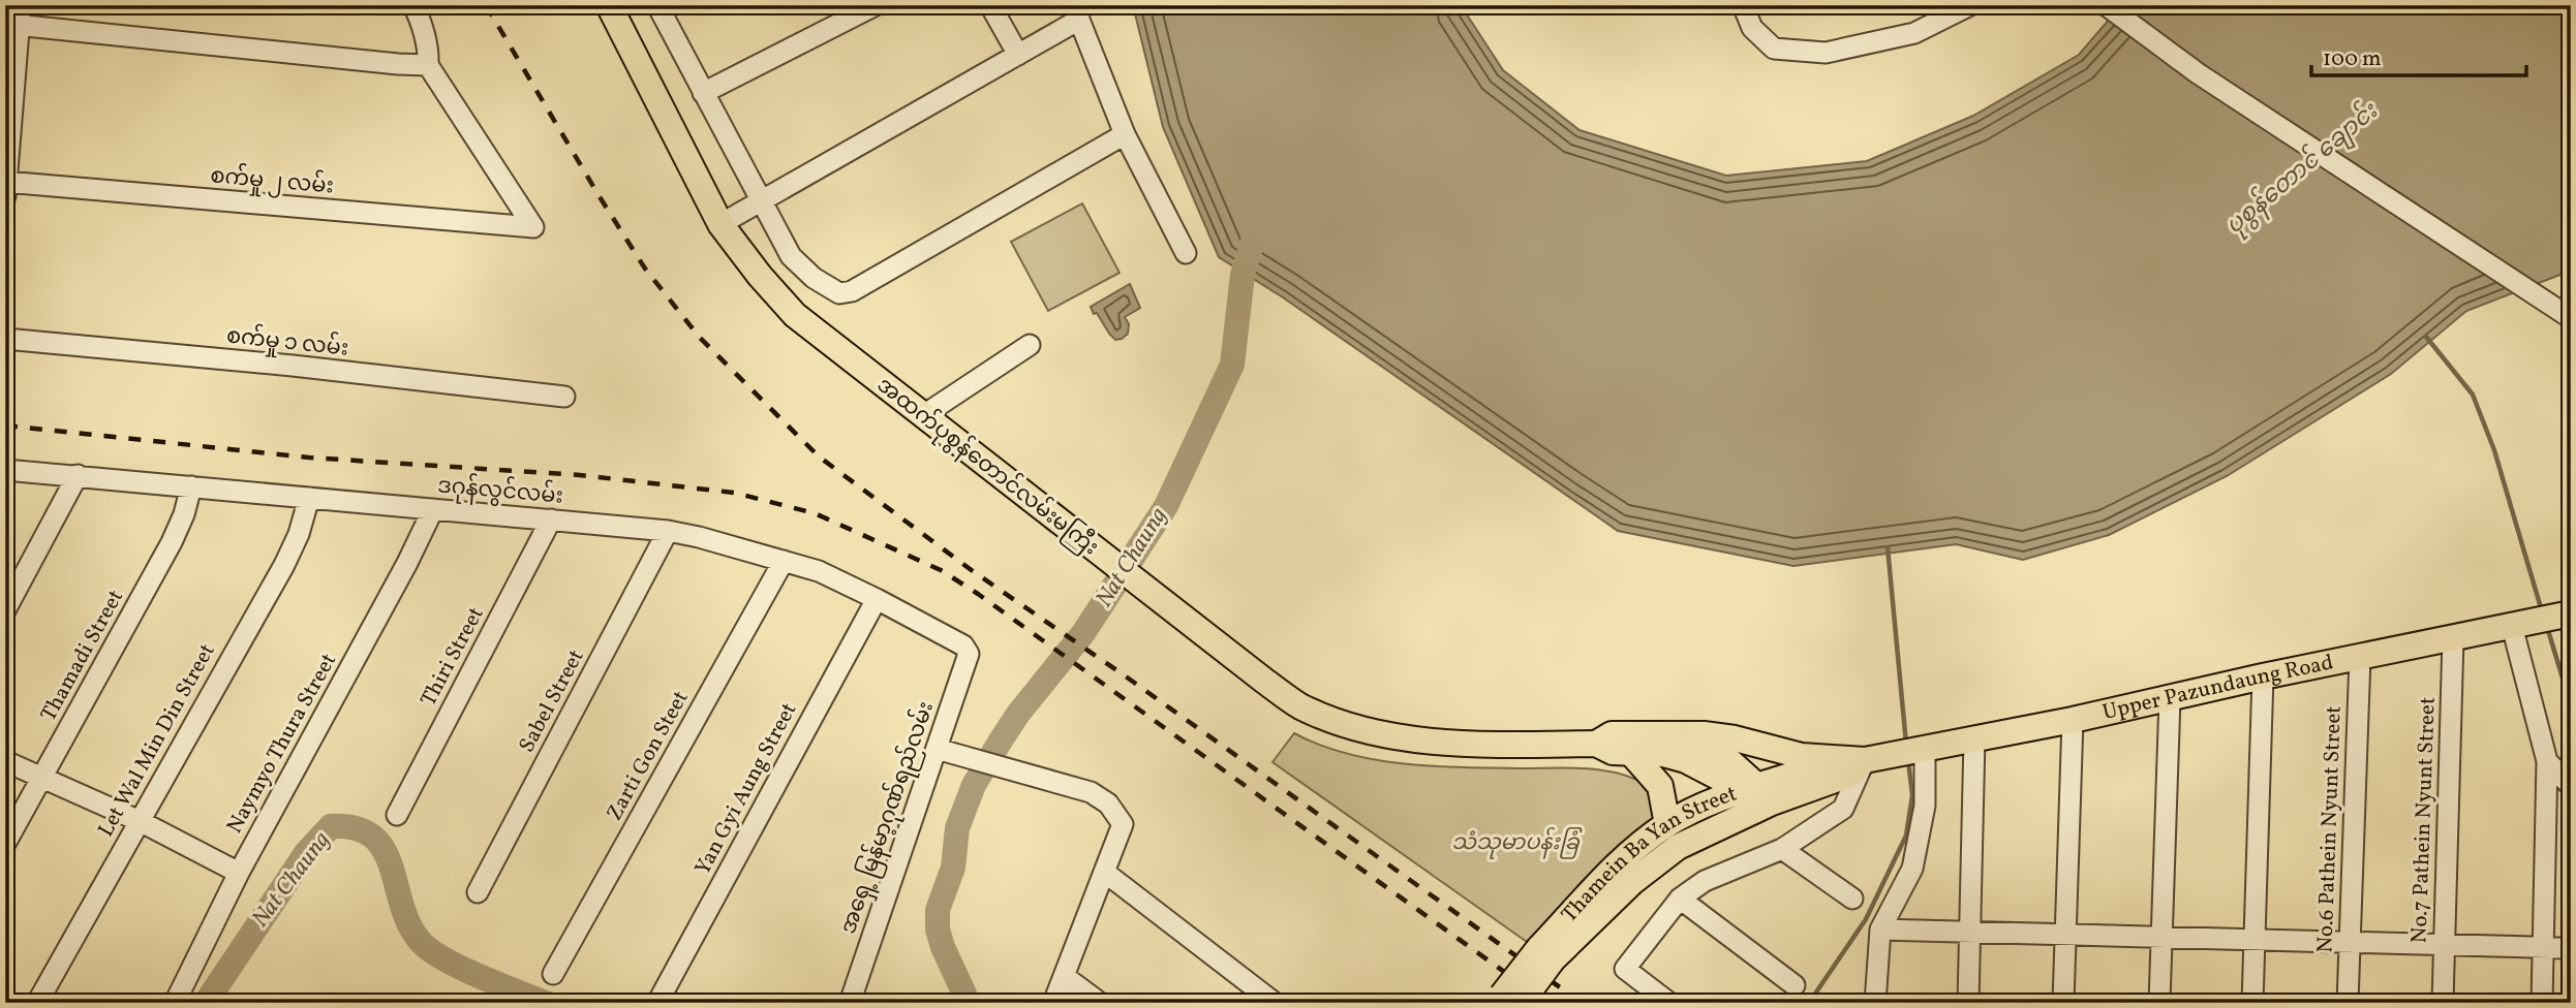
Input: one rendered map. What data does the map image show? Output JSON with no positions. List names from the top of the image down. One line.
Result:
{"streets":{"main road":["အထက်ပုစွန်တောင်လမ်းမကြီး","Upper Pazundaung Road","Thamein Ba Yan Street"],"street":["စက်မှု ၂ လမ်း","စက်မှု ၁ လမ်း","ဒဂုန်လွင်လမ်း","Thamadi Street","Thiri Street","Sabel Street","Let Wal Min Din Street","Naymyo Thura Street","Zarti Gon Steet","Yan Gyi Aung Street","အရှေ့ မြန်မာ့ဂုဏ်ရည်လမ်း","No.7 Pathein Nyunt Street","No.6 Pathein Nyunt Street"]},"crossings":[["အထက်ပုစွန်တောင်လမ်းမကြီး","Thamein Ba Yan Street"],["ဒဂုန်လွင်လမ်း","Thamadi Street"],["ဒဂုန်လွင်လမ်း","Thiri Street"],["ဒဂုန်လွင်လမ်း","Sabel Street"],["ဒဂုန်လွင်လမ်း","Let Wal Min Din Street"],["ဒဂုန်လွင်လမ်း","Naymyo Thura Street"],["ဒဂုန်လွင်လမ်း","Zarti Gon Steet"],["ဒဂုန်လွင်လမ်း","Yan Gyi Aung Street"],["ဒဂုန်လွင်လမ်း","အရှေ့ မြန်မာ့ဂုဏ်ရည်လမ်း"],["Upper Pazundaung Road","No.7 Pathein Nyunt Street"],["Upper Pazundaung Road","No.6 Pathein Nyunt Street"]],"water":["ပုစွန်တောင် ချောင်း","Nat Chaung"],"parks":["သံသုမာပန်းခြံ"],"scale_bar":"100 m"}
